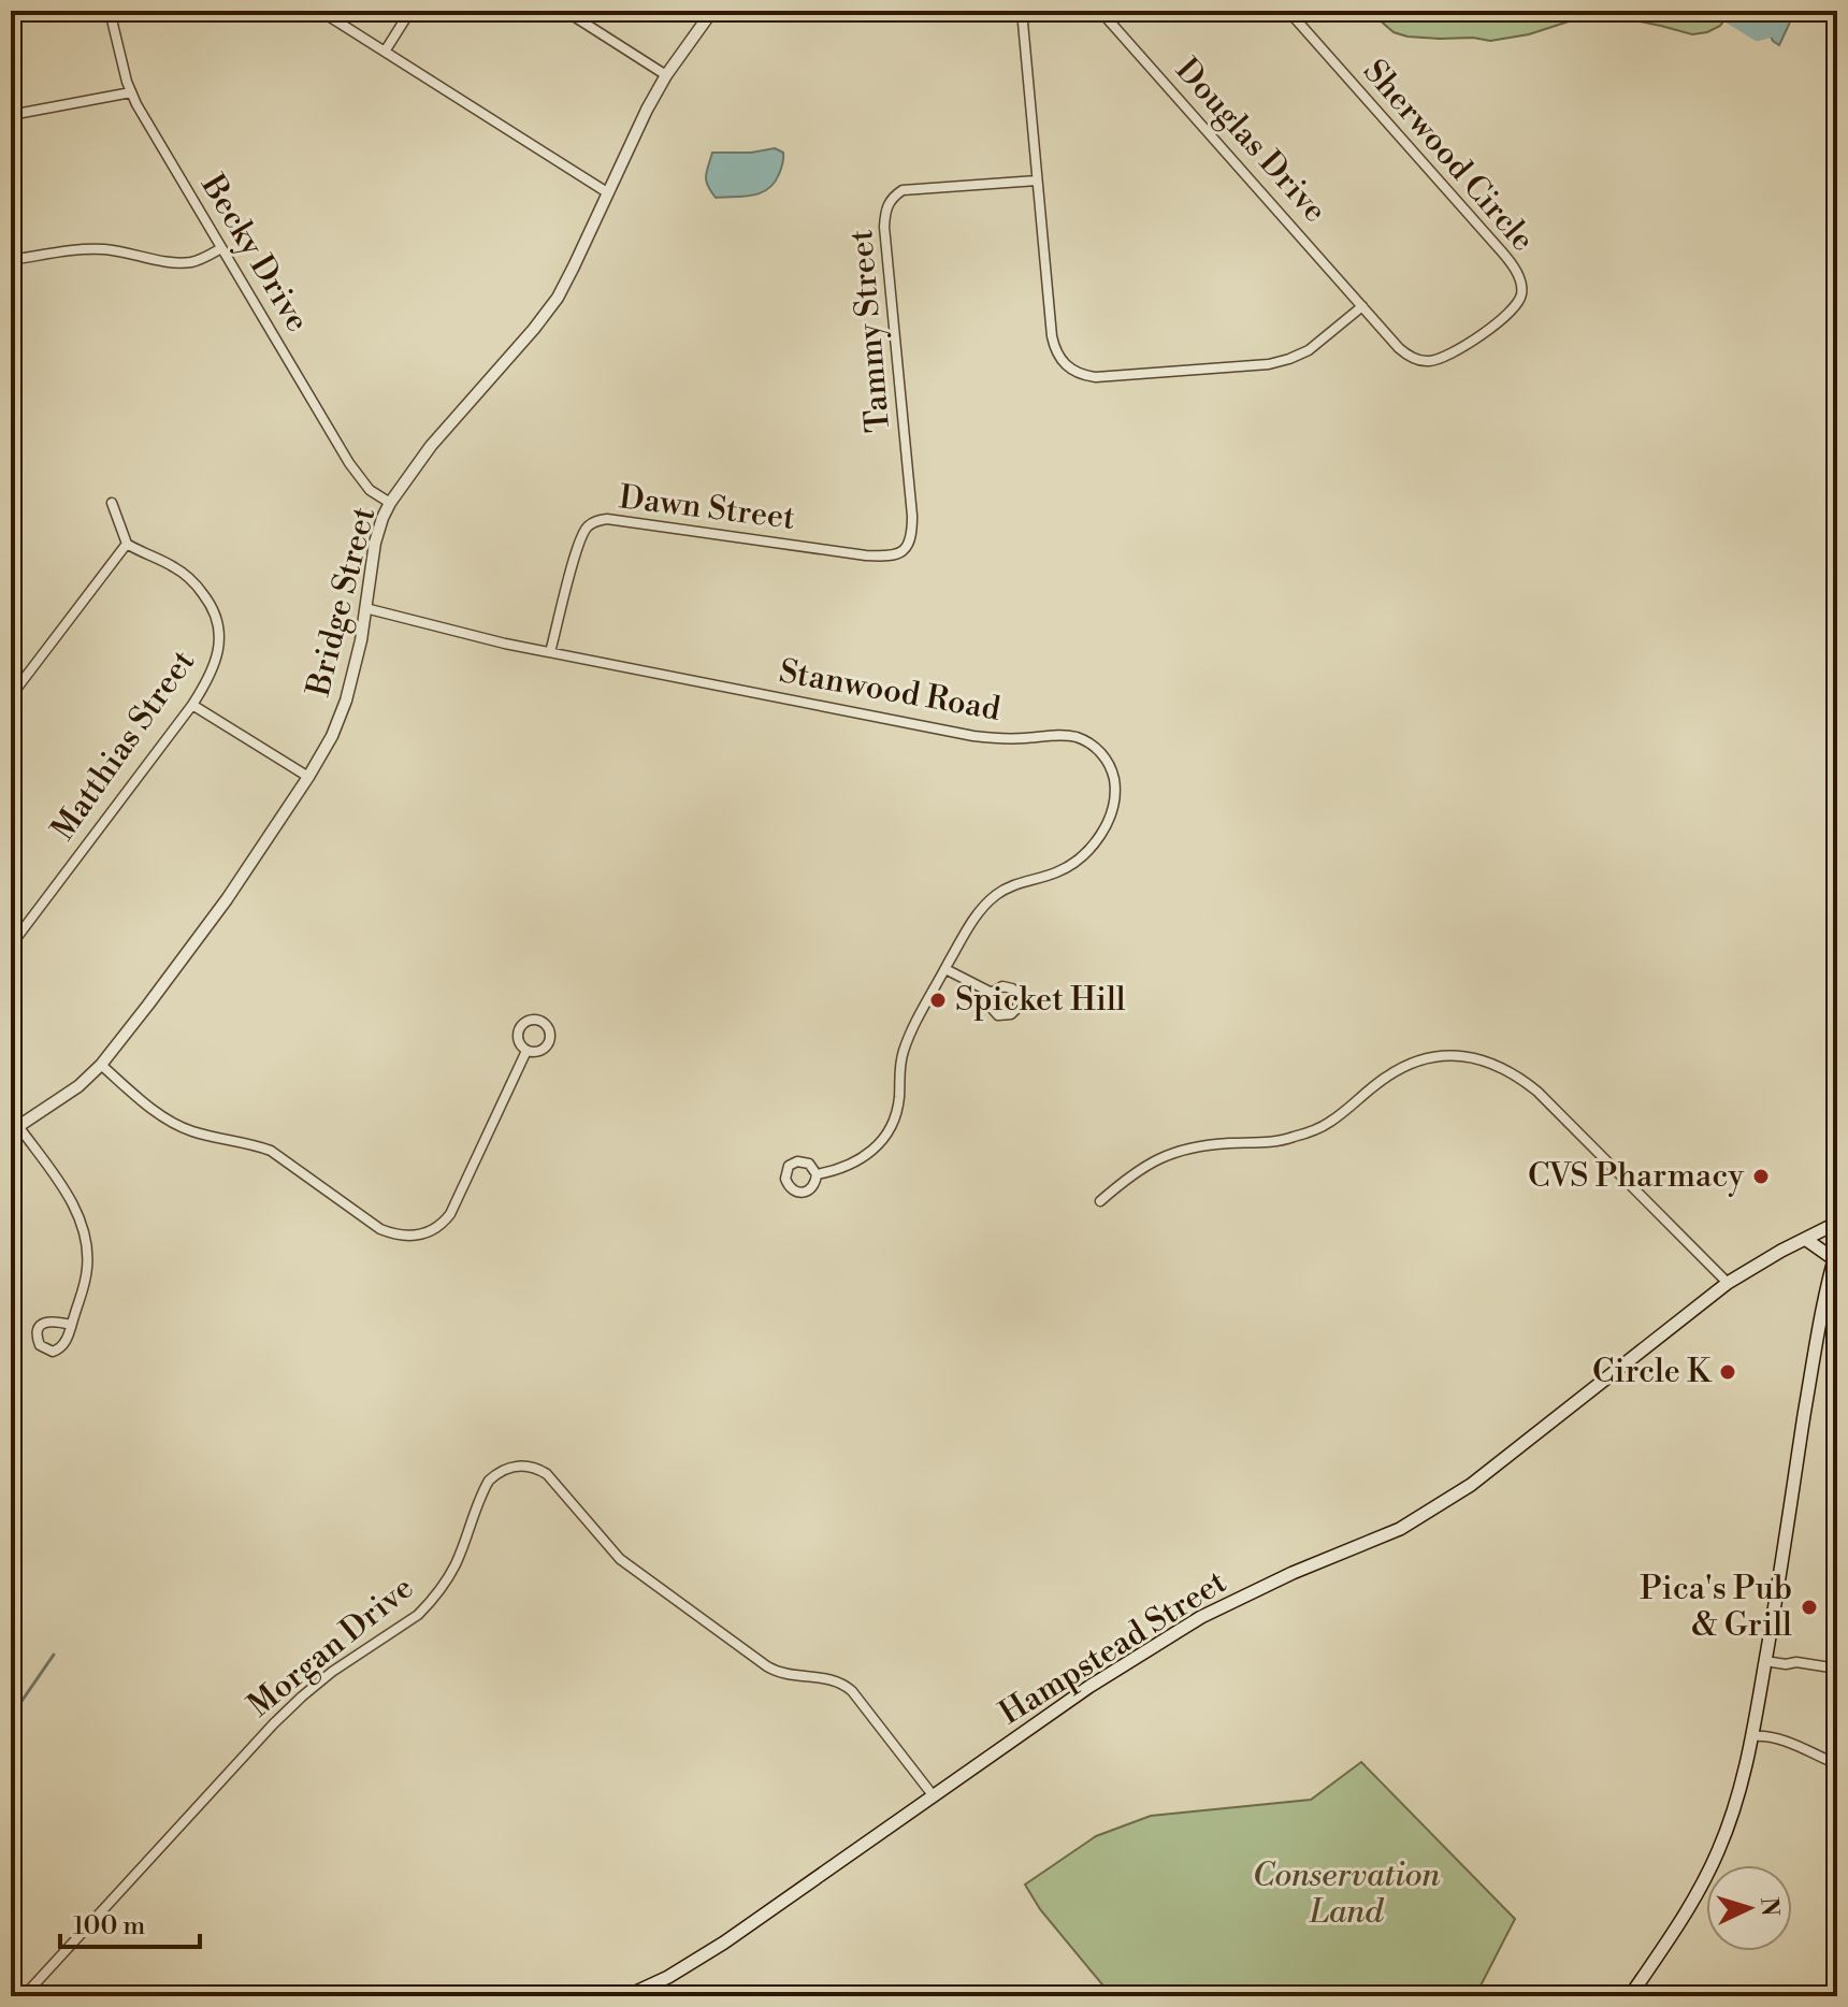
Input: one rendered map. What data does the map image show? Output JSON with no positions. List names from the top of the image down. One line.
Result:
{"streets":{"main road":["Hampstead Street"],"street":["Douglas Drive","Sherwood Circle","Becky Drive","Tammy Street","Dawn Street","Bridge Street","Stanwood Road","Matthias Street","Morgan Drive"]},"crossings":[["Douglas Drive","Sherwood Circle"],["Becky Drive","Bridge Street"],["Tammy Street","Dawn Street"],["Dawn Street","Stanwood Road"],["Bridge Street","Stanwood Road"],["Morgan Drive","Hampstead Street"]],"parks":["Conservation Land"],"places":["Spicket Hill","CVS Pharmacy","Circle K","Pica's Pub & Grill"],"scale_bar":"100 m","north":"right"}
